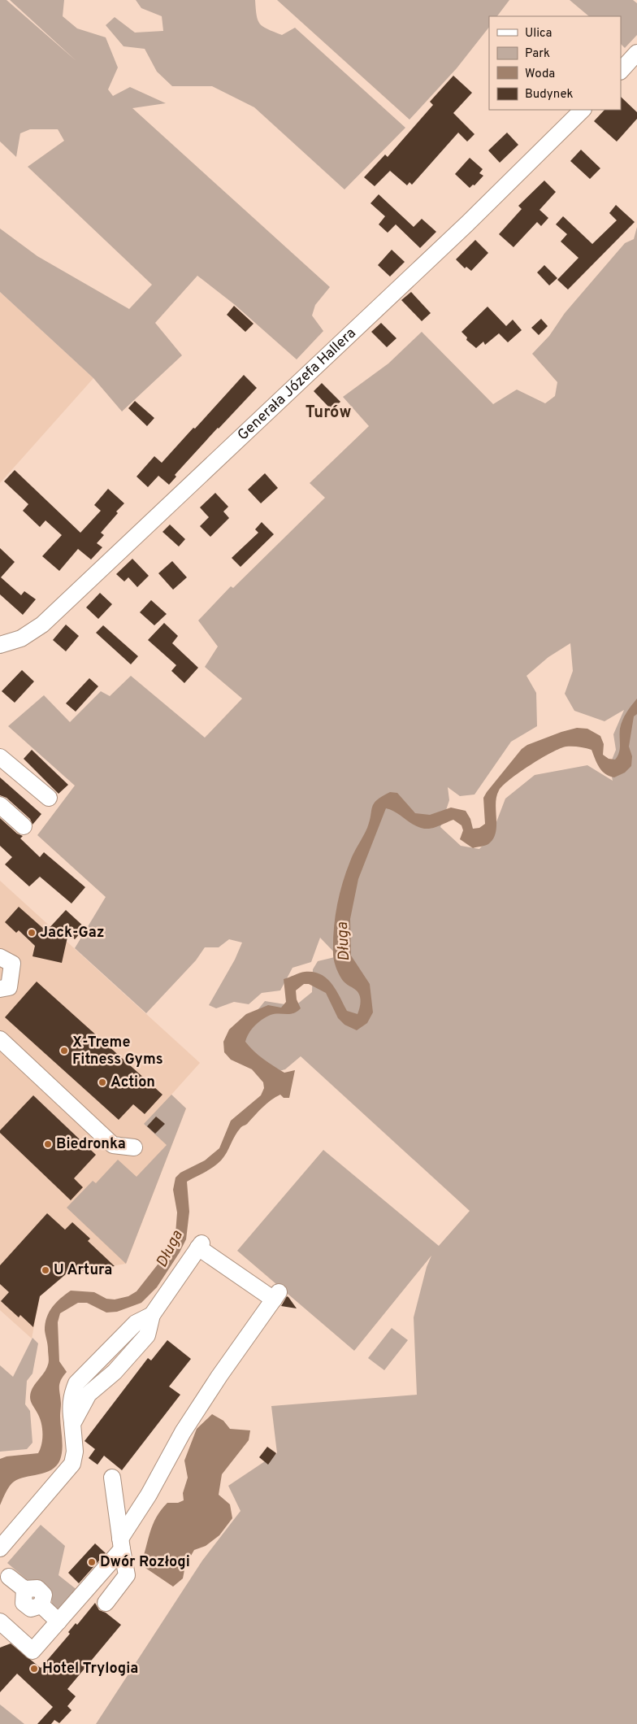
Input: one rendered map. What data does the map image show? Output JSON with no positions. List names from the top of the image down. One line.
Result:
{"streets":{"street":["Generała Józefa Hallera"]},"districts":["Turów"],"water":["Długa"],"places":["Jack-Gaz","X-Treme Fitness Gyms","Action","Biedronka","U Artura","Dwór Rozłogi","Hotel Trylogia"],"legend":["Ulica","Park","Woda","Budynek"]}
